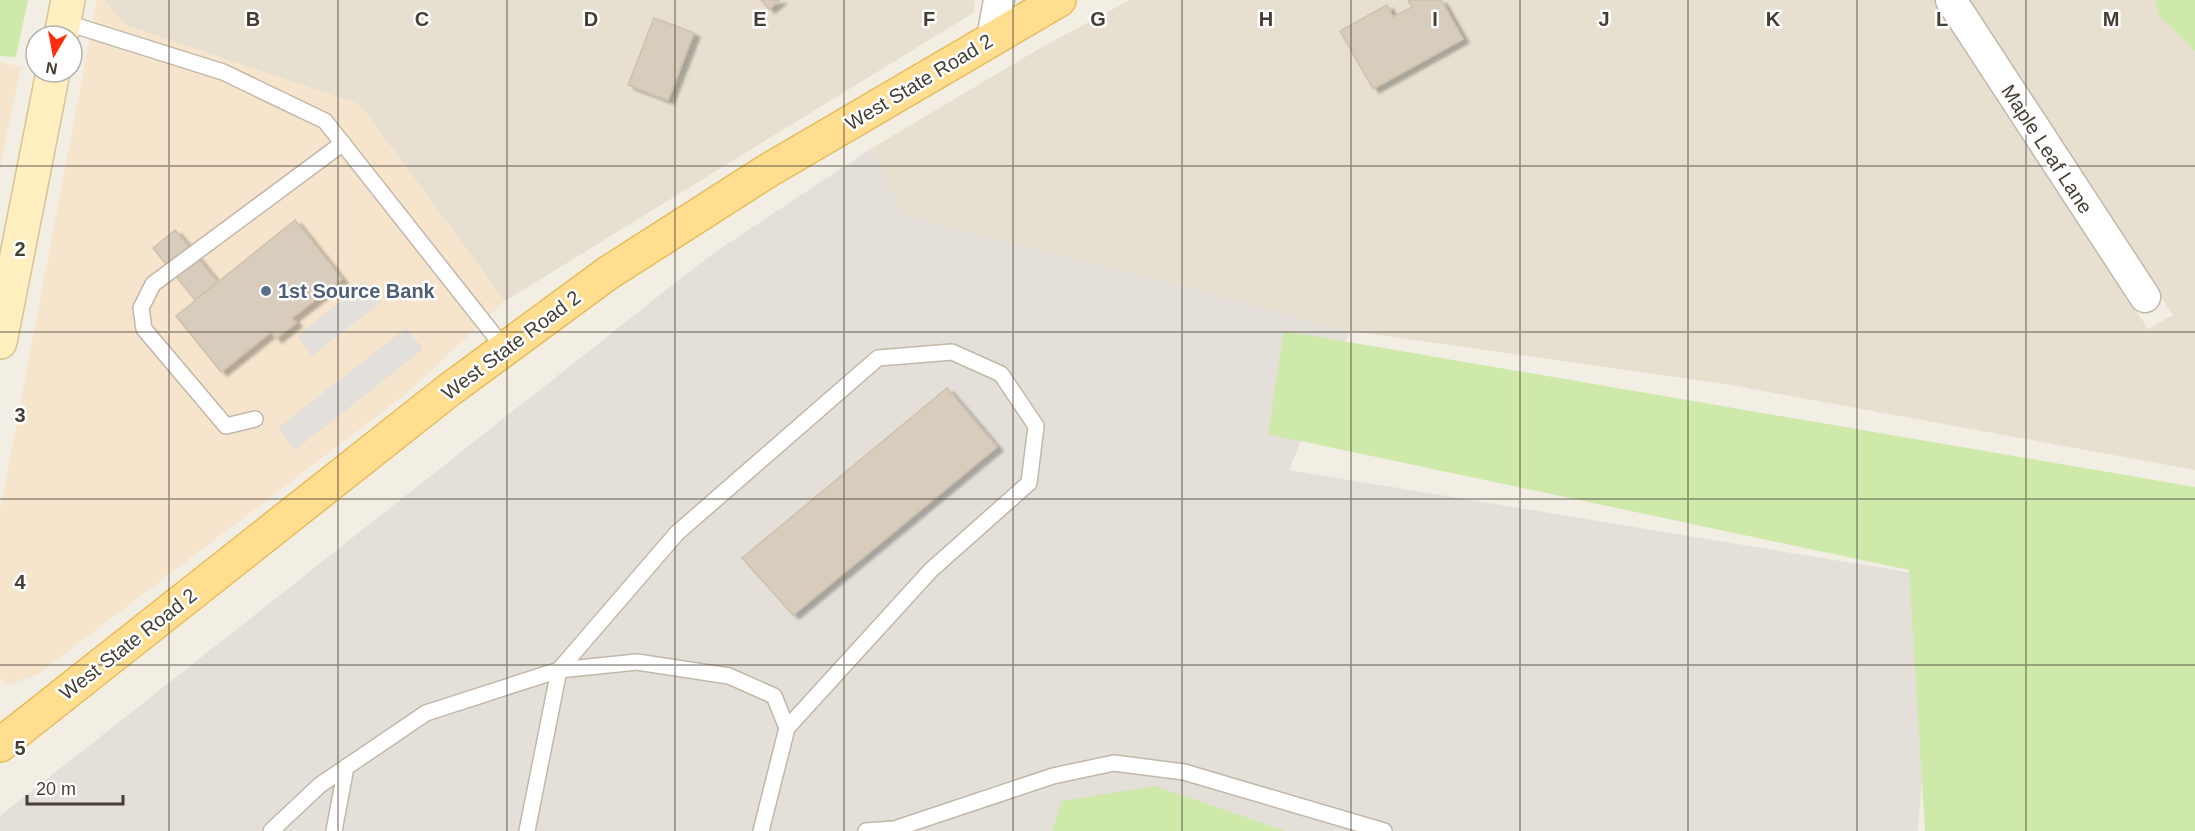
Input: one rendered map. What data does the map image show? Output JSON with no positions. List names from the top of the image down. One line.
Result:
{"streets":{"main road":["West State Road 2"],"street":["Maple Leaf Lane"]},"places":["1st Source Bank"],"scale_bar":"20 m","north":"bottom","grid":{"columns":["B","C","D","E","F","G","H","I","J","K","L","M"],"rows":["2","3","4","5"]}}
